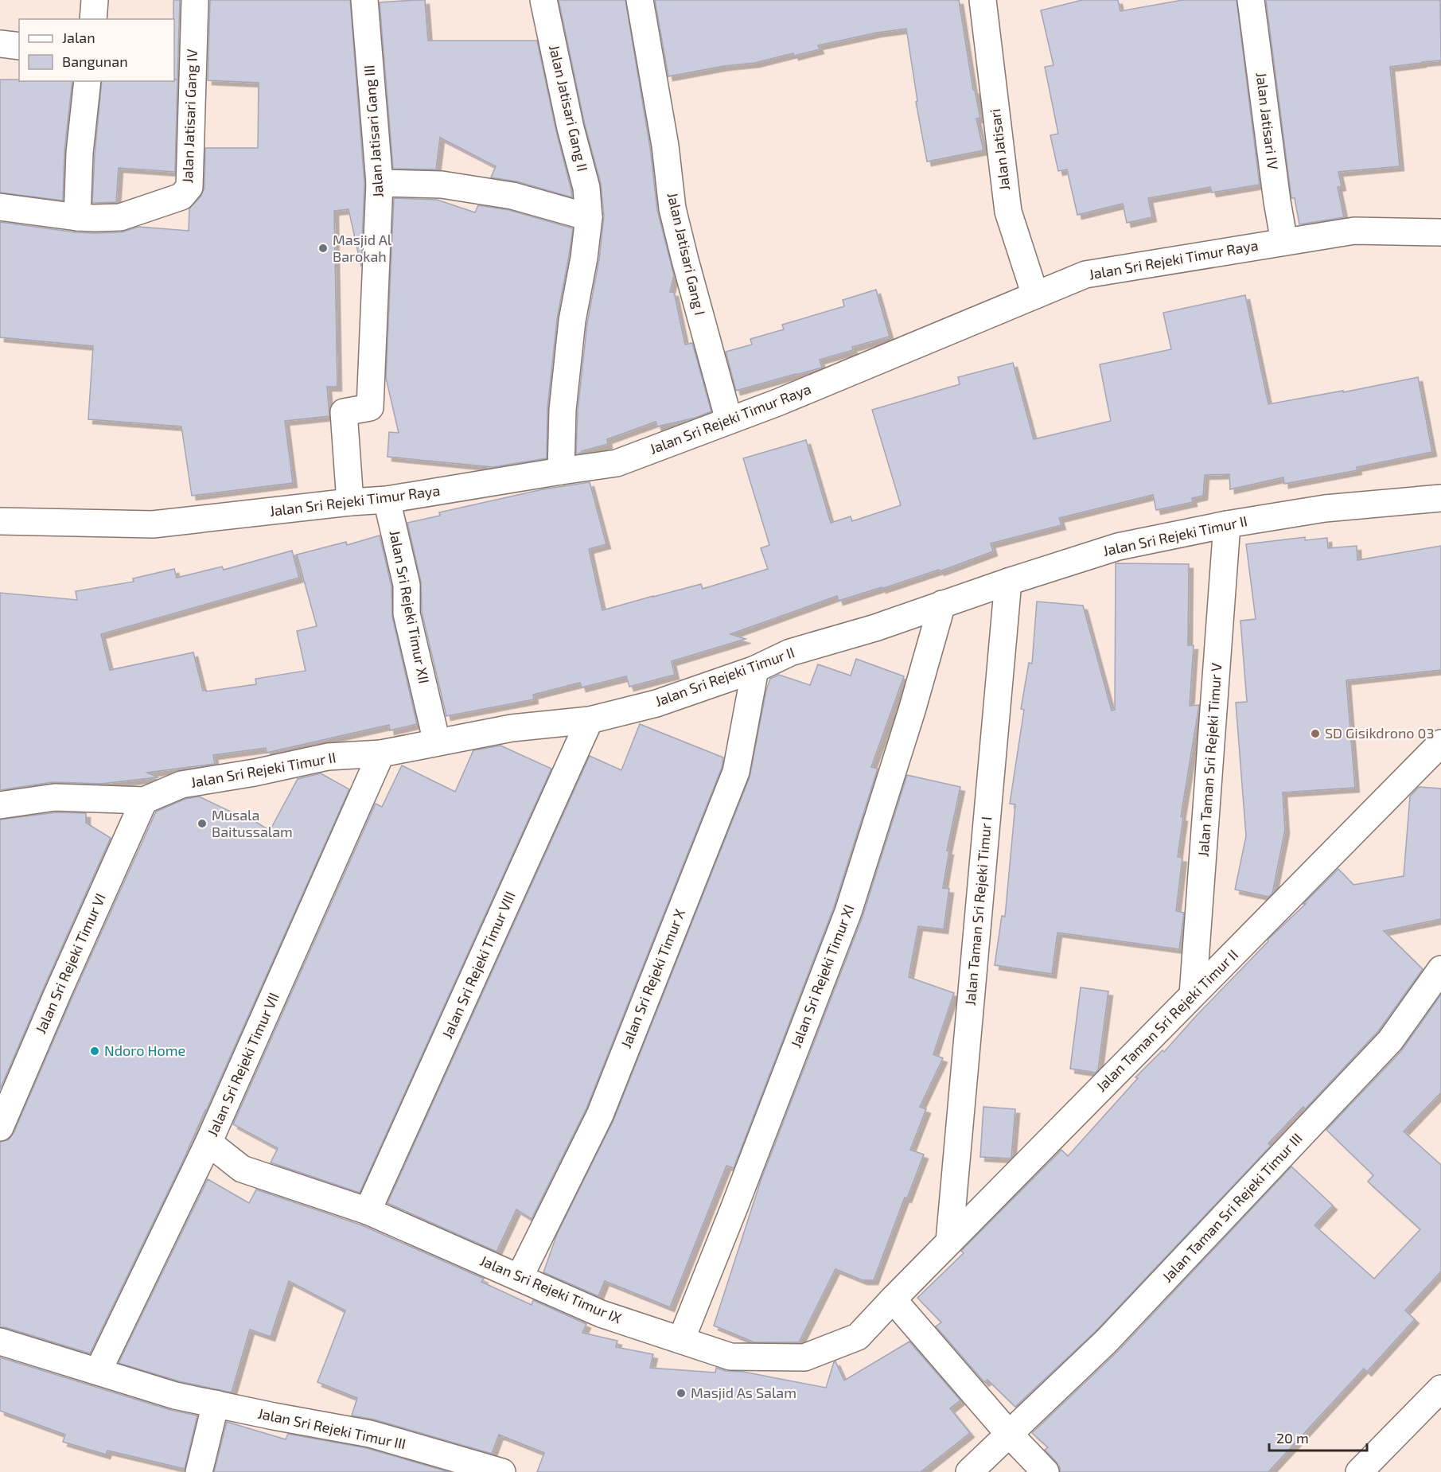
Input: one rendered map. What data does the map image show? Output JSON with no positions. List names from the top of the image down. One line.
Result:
{"streets":{"street":["Jalan Jatisari Gang II","Jalan Jatisari Gang IV","Jalan Jatisari IV","Jalan Jatisari Gang III","Jalan Jatisari","Jalan Jatisari Gang I","Jalan Sri Rejeki Timur Raya","Jalan Sri Rejeki Timur II","Jalan Sri Rejeki Timur XII","Jalan Taman Sri Rejeki Timur V","Jalan Taman Sri Rejeki Timur I","Jalan Sri Rejeki Timur VI","Jalan Sri Rejeki Timur VIII","Jalan Sri Rejeki Timur XI","Jalan Sri Rejeki Timur X","Jalan Taman Sri Rejeki Timur II","Jalan Sri Rejeki Timur VII","Jalan Taman Sri Rejeki Timur III","Jalan Sri Rejeki Timur IX","Jalan Sri Rejeki Timur III"]},"crossings":[["Jalan Jatisari Gang II","Jalan Sri Rejeki Timur Raya"],["Jalan Jatisari IV","Jalan Sri Rejeki Timur Raya"],["Jalan Jatisari Gang III","Jalan Sri Rejeki Timur Raya"],["Jalan Jatisari","Jalan Sri Rejeki Timur Raya"],["Jalan Jatisari Gang I","Jalan Sri Rejeki Timur Raya"],["Jalan Sri Rejeki Timur Raya","Jalan Sri Rejeki Timur XII"],["Jalan Sri Rejeki Timur II","Jalan Sri Rejeki Timur XII"],["Jalan Sri Rejeki Timur II","Jalan Taman Sri Rejeki Timur V"],["Jalan Sri Rejeki Timur II","Jalan Taman Sri Rejeki Timur I"],["Jalan Sri Rejeki Timur II","Jalan Sri Rejeki Timur VI"],["Jalan Sri Rejeki Timur II","Jalan Sri Rejeki Timur VIII"],["Jalan Sri Rejeki Timur II","Jalan Sri Rejeki Timur XI"],["Jalan Sri Rejeki Timur II","Jalan Sri Rejeki Timur X"],["Jalan Sri Rejeki Timur II","Jalan Sri Rejeki Timur VII"],["Jalan Taman Sri Rejeki Timur V","Jalan Taman Sri Rejeki Timur II"],["Jalan Taman Sri Rejeki Timur I","Jalan Taman Sri Rejeki Timur II"],["Jalan Sri Rejeki Timur VIII","Jalan Sri Rejeki Timur IX"],["Jalan Sri Rejeki Timur XI","Jalan Sri Rejeki Timur IX"],["Jalan Sri Rejeki Timur X","Jalan Sri Rejeki Timur IX"],["Jalan Taman Sri Rejeki Timur II","Jalan Sri Rejeki Timur IX"],["Jalan Sri Rejeki Timur VII","Jalan Sri Rejeki Timur IX"],["Jalan Sri Rejeki Timur VII","Jalan Sri Rejeki Timur III"]],"places":["Masjid Al Barokah","SD Gisikdrono 03","Musala Baitussalam","Ndoro Home","Masjid As Salam"],"legend":["Jalan","Bangunan"],"scale_bar":"20 m"}
